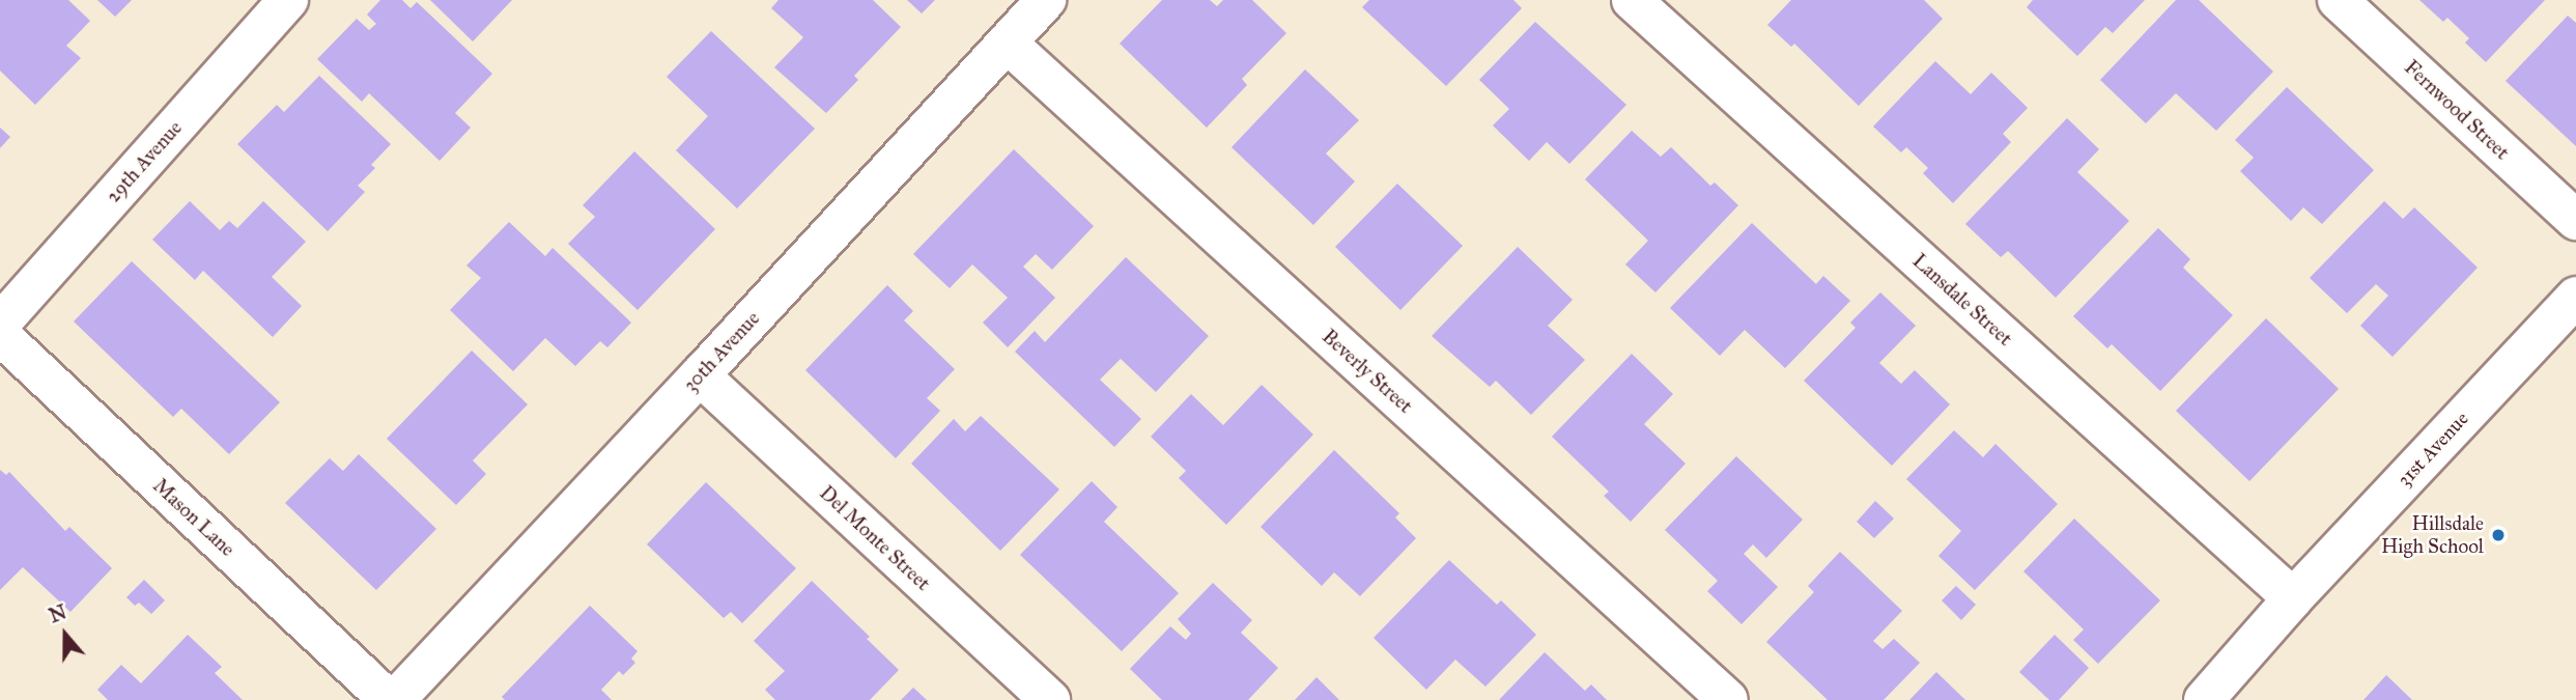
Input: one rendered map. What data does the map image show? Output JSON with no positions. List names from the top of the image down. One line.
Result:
{"streets":{"street":["Fernwood Street","29th Avenue","Lansdale Street","30th Avenue","Beverly Street","31st Avenue","Mason Lane","Del Monte Street"]},"crossings":[["Lansdale Street","31st Avenue"],["30th Avenue","Beverly Street"],["30th Avenue","Del Monte Street"]],"places":["Hillsdale High School"],"north":"top"}
